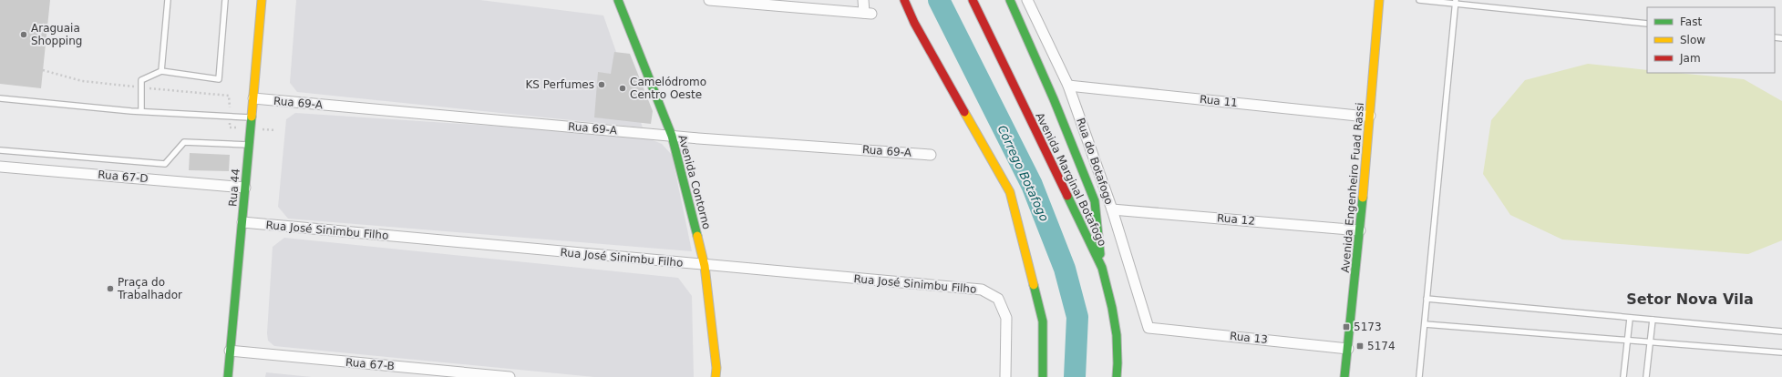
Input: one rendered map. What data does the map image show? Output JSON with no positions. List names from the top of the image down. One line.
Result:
{"streets":{"main road":["Avenida Marginal Botafogo","Avenida Contorno","Rua 44","Avenida Engenheiro Fuad Rassi"],"street":["Rua 11","Rua 69-A","Rua do Botafogo","Rua 67-D","Rua 12","Rua José Sinimbu Filho","Rua 13","Rua 67-B"]},"crossings":[["Rua 11","Rua do Botafogo"],["Rua 11","Avenida Engenheiro Fuad Rassi"],["Rua 69-A","Avenida Contorno"],["Rua 69-A","Rua 44"],["Rua do Botafogo","Rua 12"],["Rua do Botafogo","Rua 13"],["Rua 67-D","Rua 44"],["Avenida Contorno","Rua José Sinimbu Filho"],["Rua 44","Rua José Sinimbu Filho"],["Rua 44","Rua 67-B"],["Avenida Engenheiro Fuad Rassi","Rua 12"],["Avenida Engenheiro Fuad Rassi","Rua 13"]],"districts":["Setor Nova Vila"],"water":["Córrego Botafogo"],"places":{"other":["Araguaia Shopping","KS Perfumes","Camelódromo Centro Oeste","Praça do Trabalhador"],"transit":["5173","5174"]},"legend":["Fast","Slow","Jam"]}
